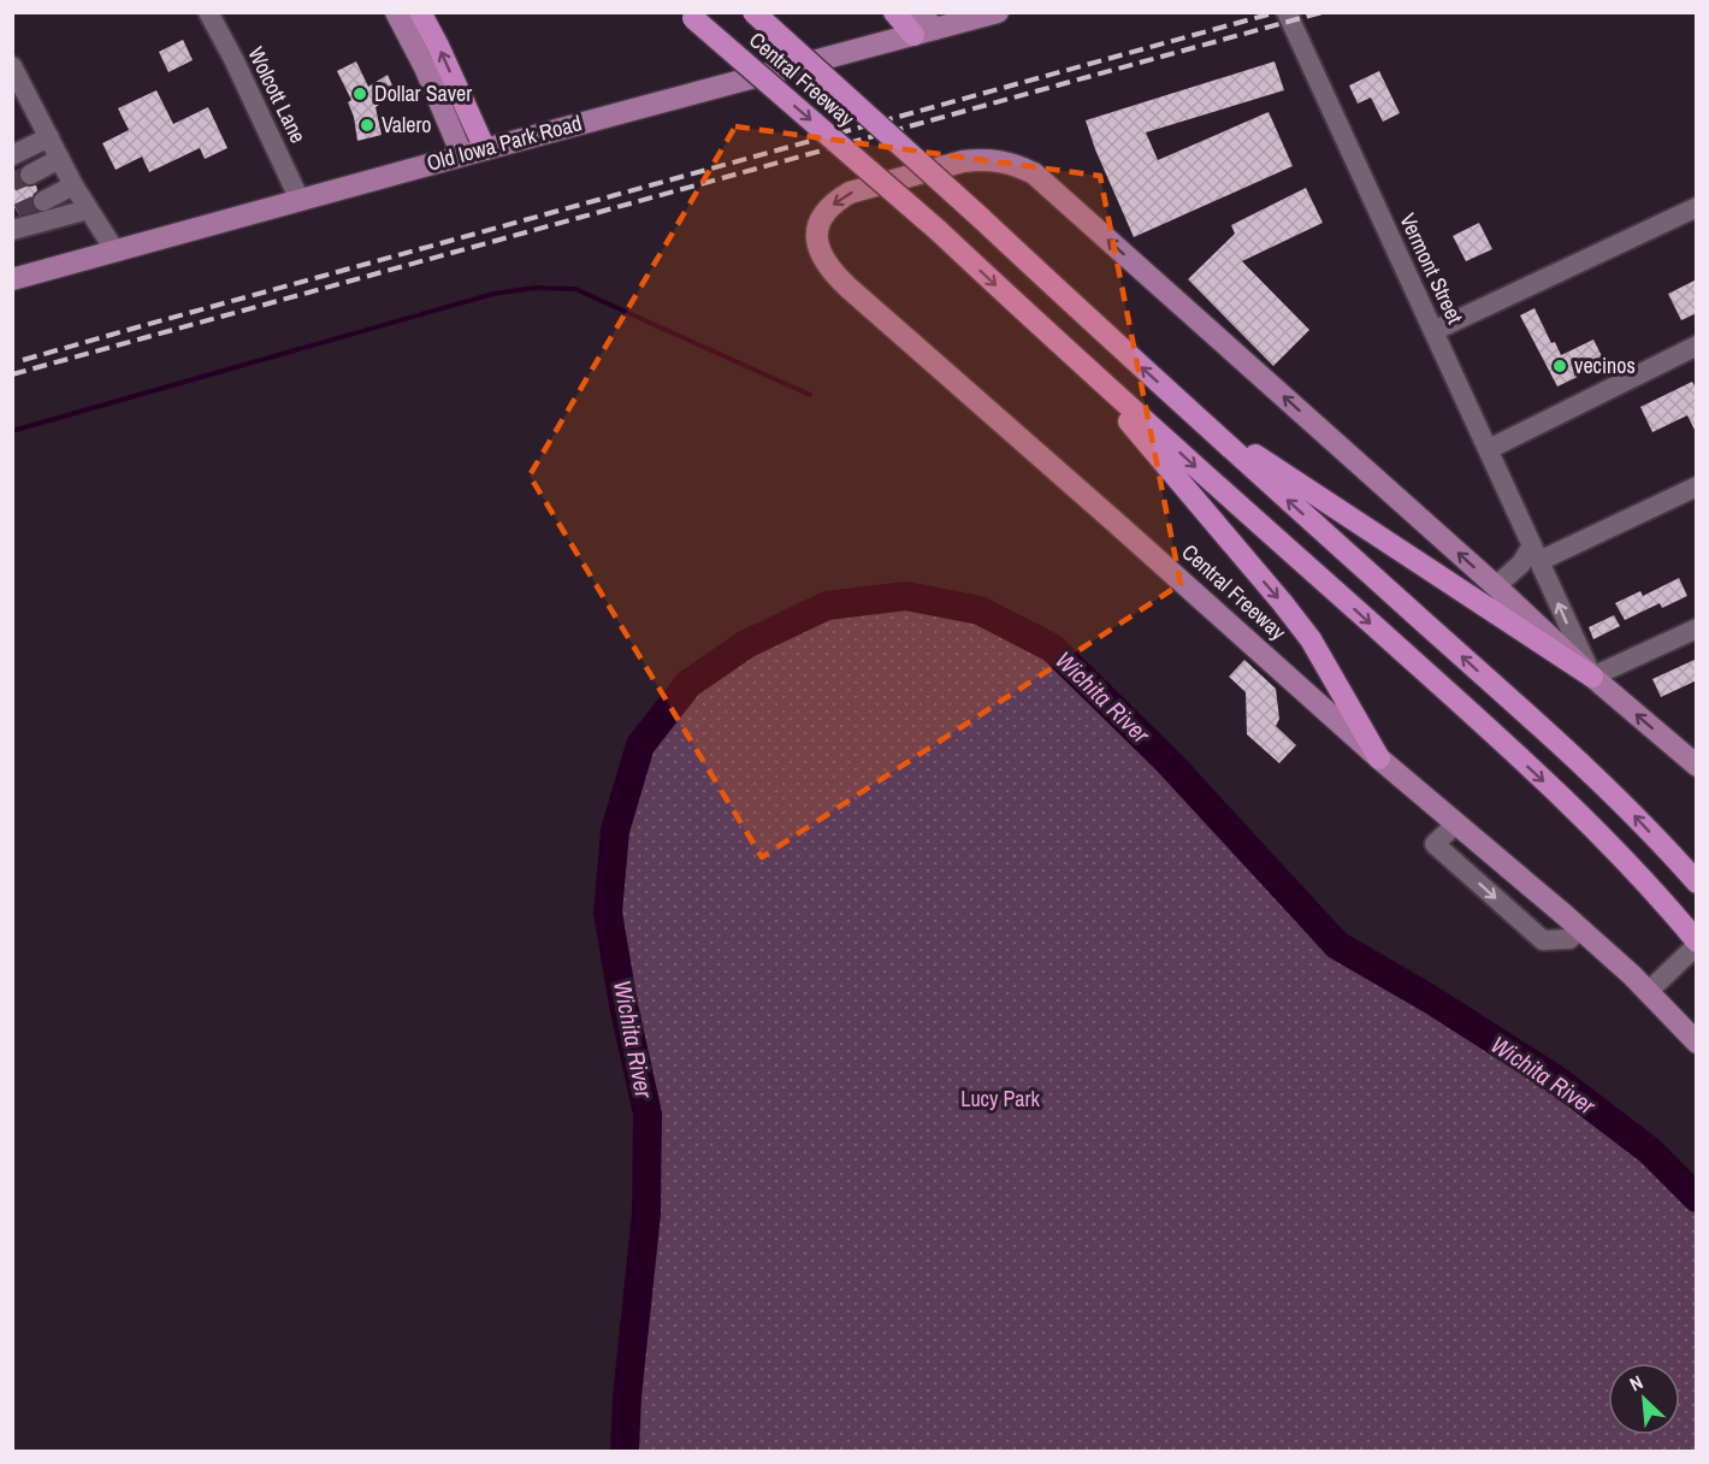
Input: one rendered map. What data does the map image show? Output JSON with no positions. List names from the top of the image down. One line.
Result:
{"streets":{"highway":["Central Freeway"],"main road":["Old Iowa Park Road"],"street":["Wolcott Lane","Vermont Street"]},"crossings":[["Central Freeway","Vermont Street"],["Wolcott Lane","Old Iowa Park Road"]],"water":["Wichita River"],"parks":["Lucy Park"],"places":["Dollar Saver","Valero","vecinos"],"north":"top left"}
